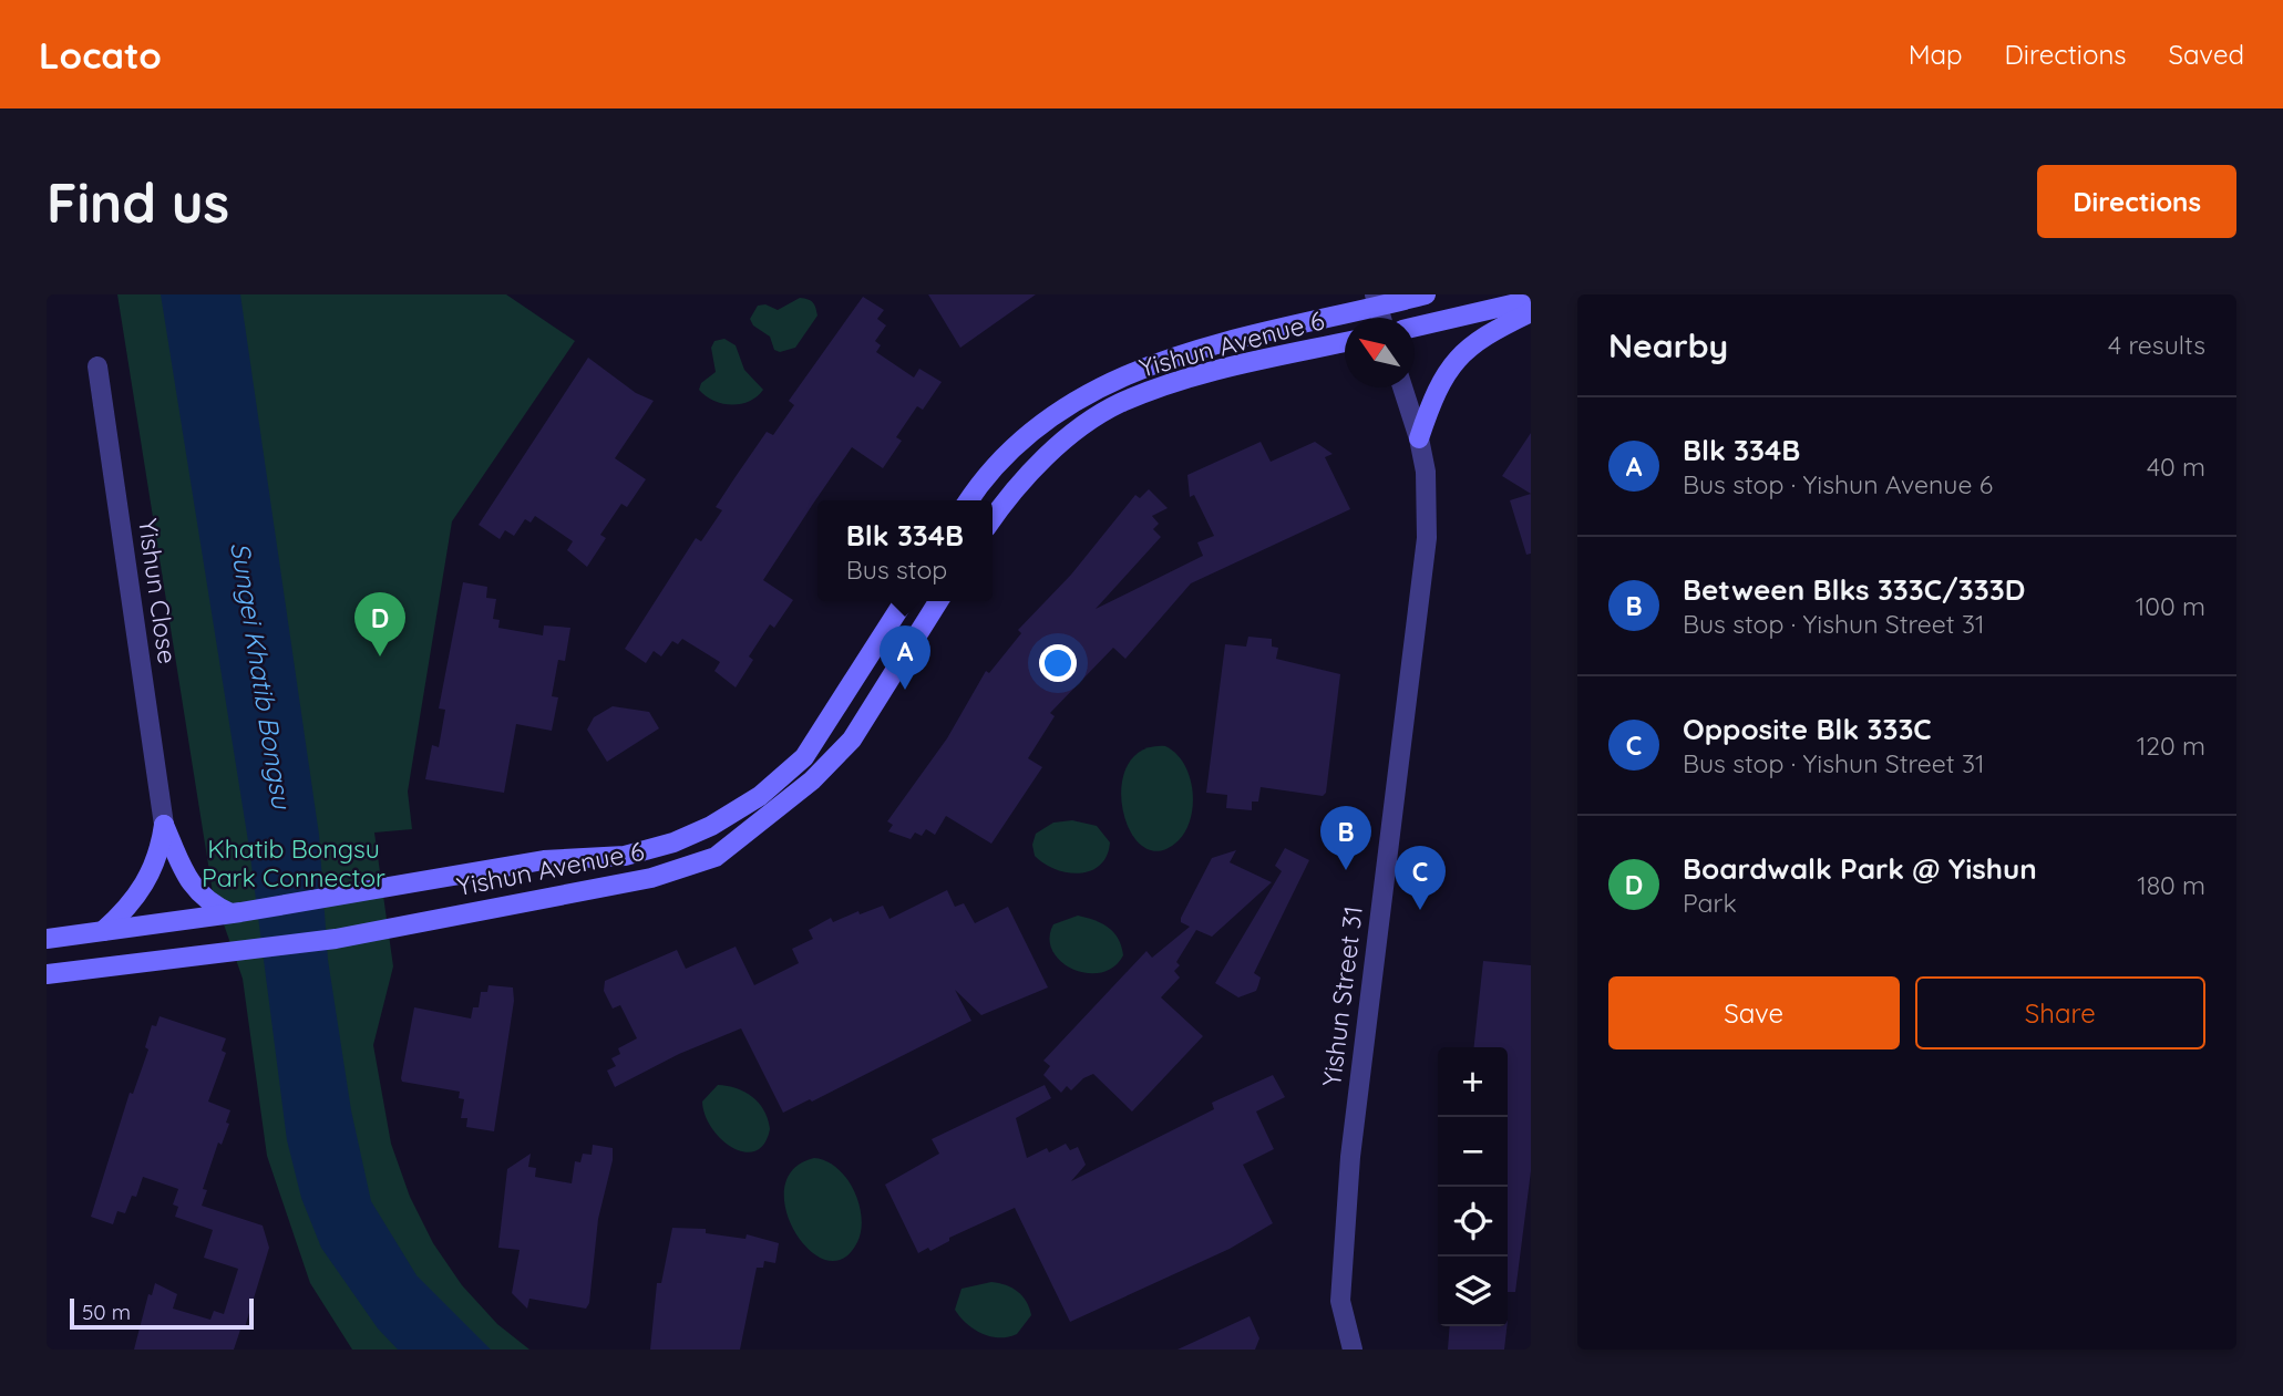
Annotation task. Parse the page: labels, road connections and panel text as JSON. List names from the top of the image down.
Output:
{
  "streets": {
    "main road": ["Yishun Avenue 6"],
    "street": ["Yishun Close", "Yishun Street 31"]
  },
  "water": ["Sungei Khatib Bongsu"],
  "parks": ["Khatib Bongsu Park Connector"],
  "scale_bar": "50 m",
  "north": "top left",
  "page": {
    "header": "Locato",
    "nav": ["Map", "Directions", "Saved"],
    "buttons": [
      "Directions",
      ["Save", "Share"]
    ],
    "title": "Find us",
    "heading": ["Nearby", "4 results"],
    "list": [
      {
        "mark": "A",
        "name": "Blk 334B",
        "note": "Bus stop · Yishun Avenue 6",
        "value": "40 m"
      },
      {
        "mark": "B",
        "name": "Between Blks 333C/333D",
        "note": "Bus stop · Yishun Street 31",
        "value": "100 m"
      },
      {
        "mark": "C",
        "name": "Opposite Blk 333C",
        "note": "Bus stop · Yishun Street 31",
        "value": "120 m"
      },
      {
        "mark": "D",
        "name": "Boardwalk Park @ Yishun",
        "note": "Park",
        "value": "180 m"
      }
    ],
    "popup": ["Blk 334B", "Bus stop"],
    "pins": [
      "D",
      "A",
      "B",
      "C"
    ],
    "map_buttons": ["+", "−"],
    "scale": "50 m"
  }
}
